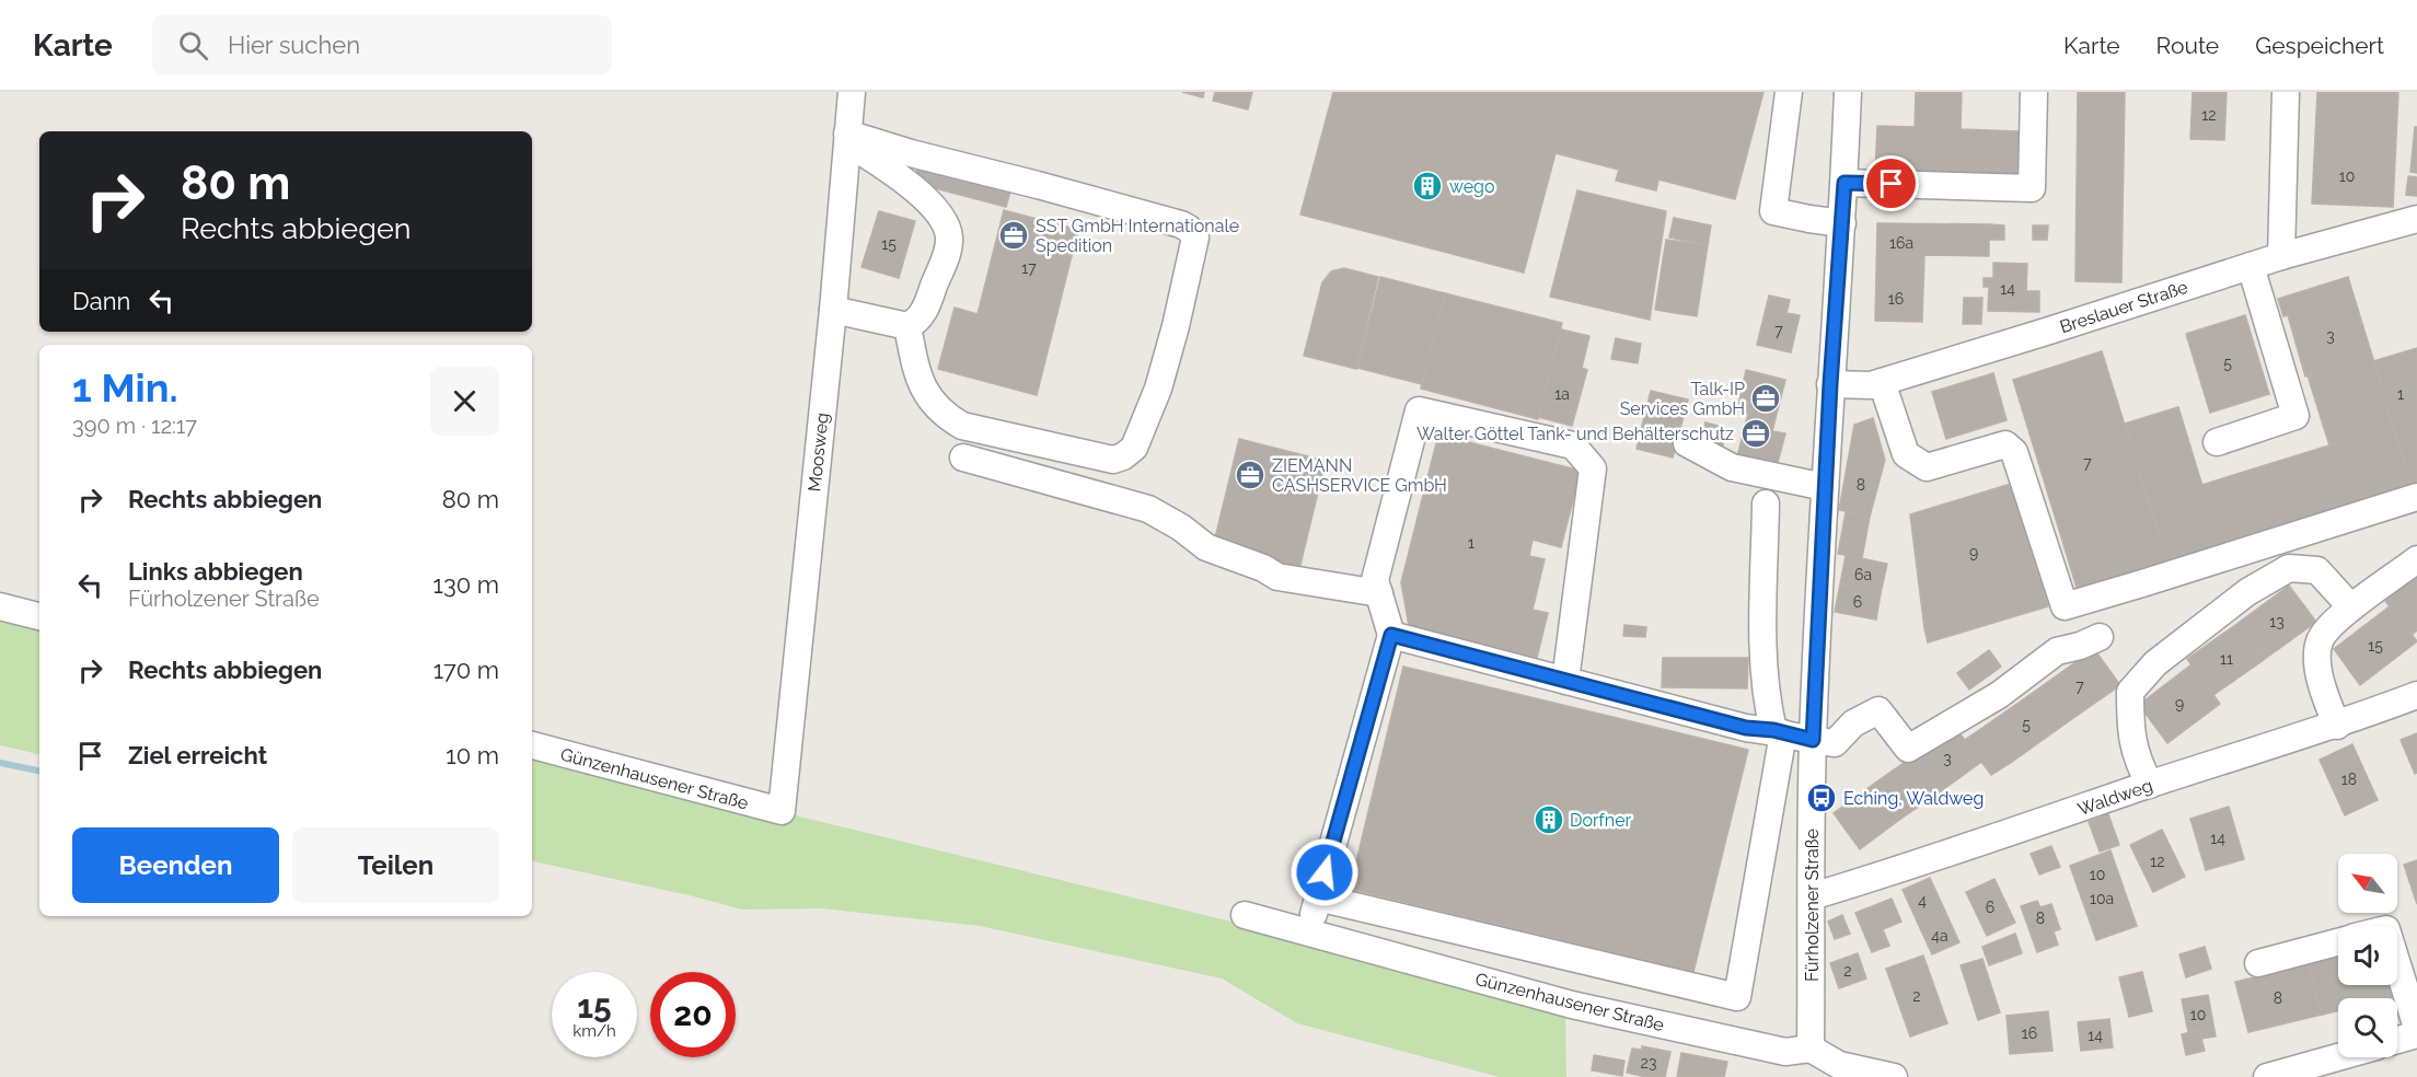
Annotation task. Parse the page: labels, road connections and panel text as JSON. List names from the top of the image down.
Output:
{
  "streets": {
    "street": [
      "Breslauer Straße",
      "Moosweg",
      "Günzenhausener Straße",
      "Waldweg",
      "Fürholzener Straße"
    ]
  },
  "crossings": [
    ["Breslauer Straße", "Fürholzener Straße"],
    ["Moosweg", "Günzenhausener Straße"],
    ["Günzenhausener Straße", "Fürholzener Straße"],
    ["Waldweg", "Fürholzener Straße"]
  ],
  "places": {
    "building": ["wego", "Dorfner"],
    "office": [
      "SST GmbH Internationale Spedition",
      "Talk-IP Services GmbH",
      "Walter Göttel Tank- und Behälterschutz",
      "ZIEMANN CASHSERVICE GmbH"
    ],
    "bus stop": ["Eching, Waldweg"]
  },
  "house_numbers": [
    "12",
    "10",
    "16a",
    "15",
    "17",
    "14",
    "16",
    "7",
    "3",
    "5",
    "1a",
    "1",
    "7",
    "8",
    "1",
    "9",
    "6a",
    "6",
    "13",
    "15",
    "11",
    "7",
    "9",
    "5",
    "3",
    "18",
    "14",
    "12",
    "10",
    "10a",
    "4",
    "6",
    "8",
    "4a",
    "2",
    "2",
    "8",
    "10",
    "16",
    "14",
    "23"
  ],
  "north": "top left",
  "page": {
    "header": "Karte",
    "search": "Hier suchen",
    "nav": ["Karte", "Route", "Gespeichert"],
    "turn": ["80 m", "Rechts abbiegen"],
    "then": "Dann",
    "heading": ["1 Min.", "390 m · 12:17"],
    "list": [
      {
        "name": "Rechts abbiegen",
        "value": "80 m"
      },
      {
        "name": "Links abbiegen",
        "note": "Fürholzener Straße",
        "value": "130 m"
      },
      {
        "name": "Rechts abbiegen",
        "value": "170 m"
      },
      {
        "name": "Ziel erreicht",
        "value": "10 m"
      }
    ],
    "buttons": ["Beenden", "Teilen"],
    "speed": "15 km/h",
    "limit": "20"
  }
}
